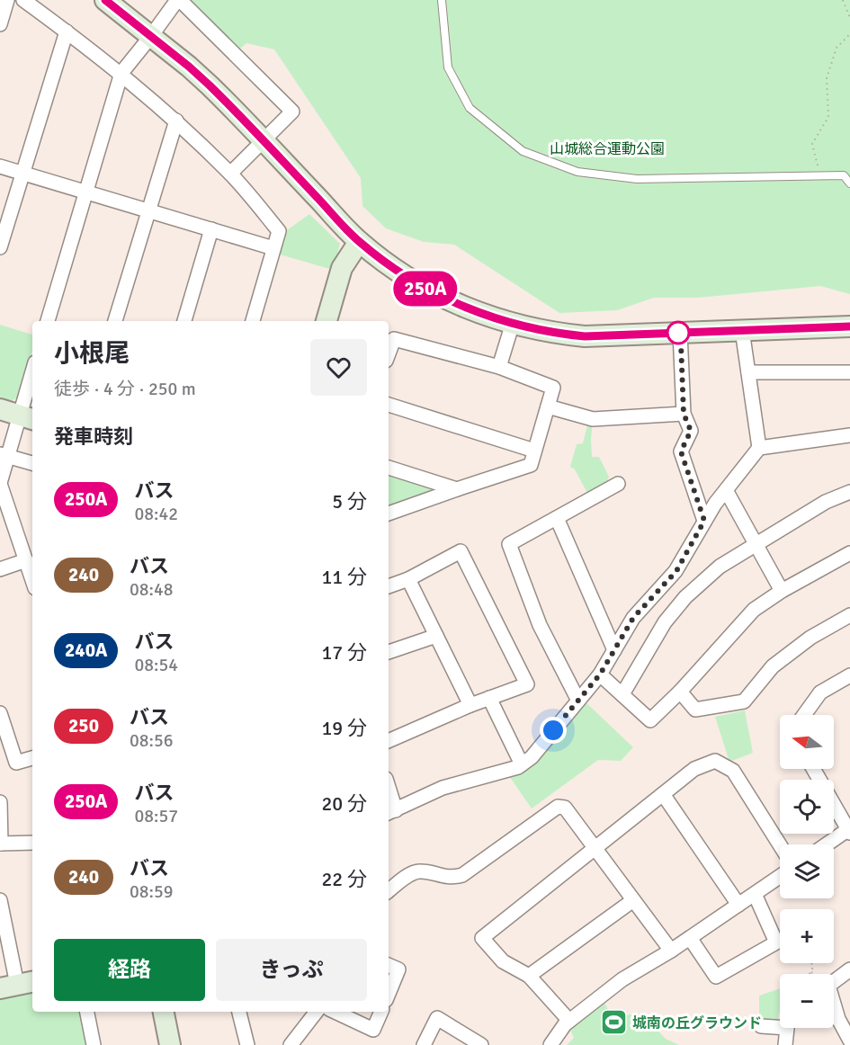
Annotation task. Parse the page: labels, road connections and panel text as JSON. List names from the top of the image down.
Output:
{
  "parks": ["山城総合運動公園"],
  "places": {
    "sports": ["城南の丘グラウンド"]
  },
  "lines": ["bus line 250A"],
  "north": "left",
  "page": {
    "on_map": "250A",
    "heading": [
      ["小根尾", "徒歩 · 4 分 · 250 m"],
      "発車時刻"
    ],
    "list": [
      {
        "mark": "250A",
        "name": "バス",
        "note": "08:42",
        "value": "5 分"
      },
      {
        "mark": "240",
        "name": "バス",
        "note": "08:48",
        "value": "11 分"
      },
      {
        "mark": "240A",
        "name": "バス",
        "note": "08:54",
        "value": "17 分"
      },
      {
        "mark": "250",
        "name": "バス",
        "note": "08:56",
        "value": "19 分"
      },
      {
        "mark": "250A",
        "name": "バス",
        "note": "08:57",
        "value": "20 分"
      },
      {
        "mark": "240",
        "name": "バス",
        "note": "08:59",
        "value": "22 分"
      }
    ],
    "map_buttons": ["+", "−"],
    "buttons": ["経路", "きっぷ"]
  }
}
